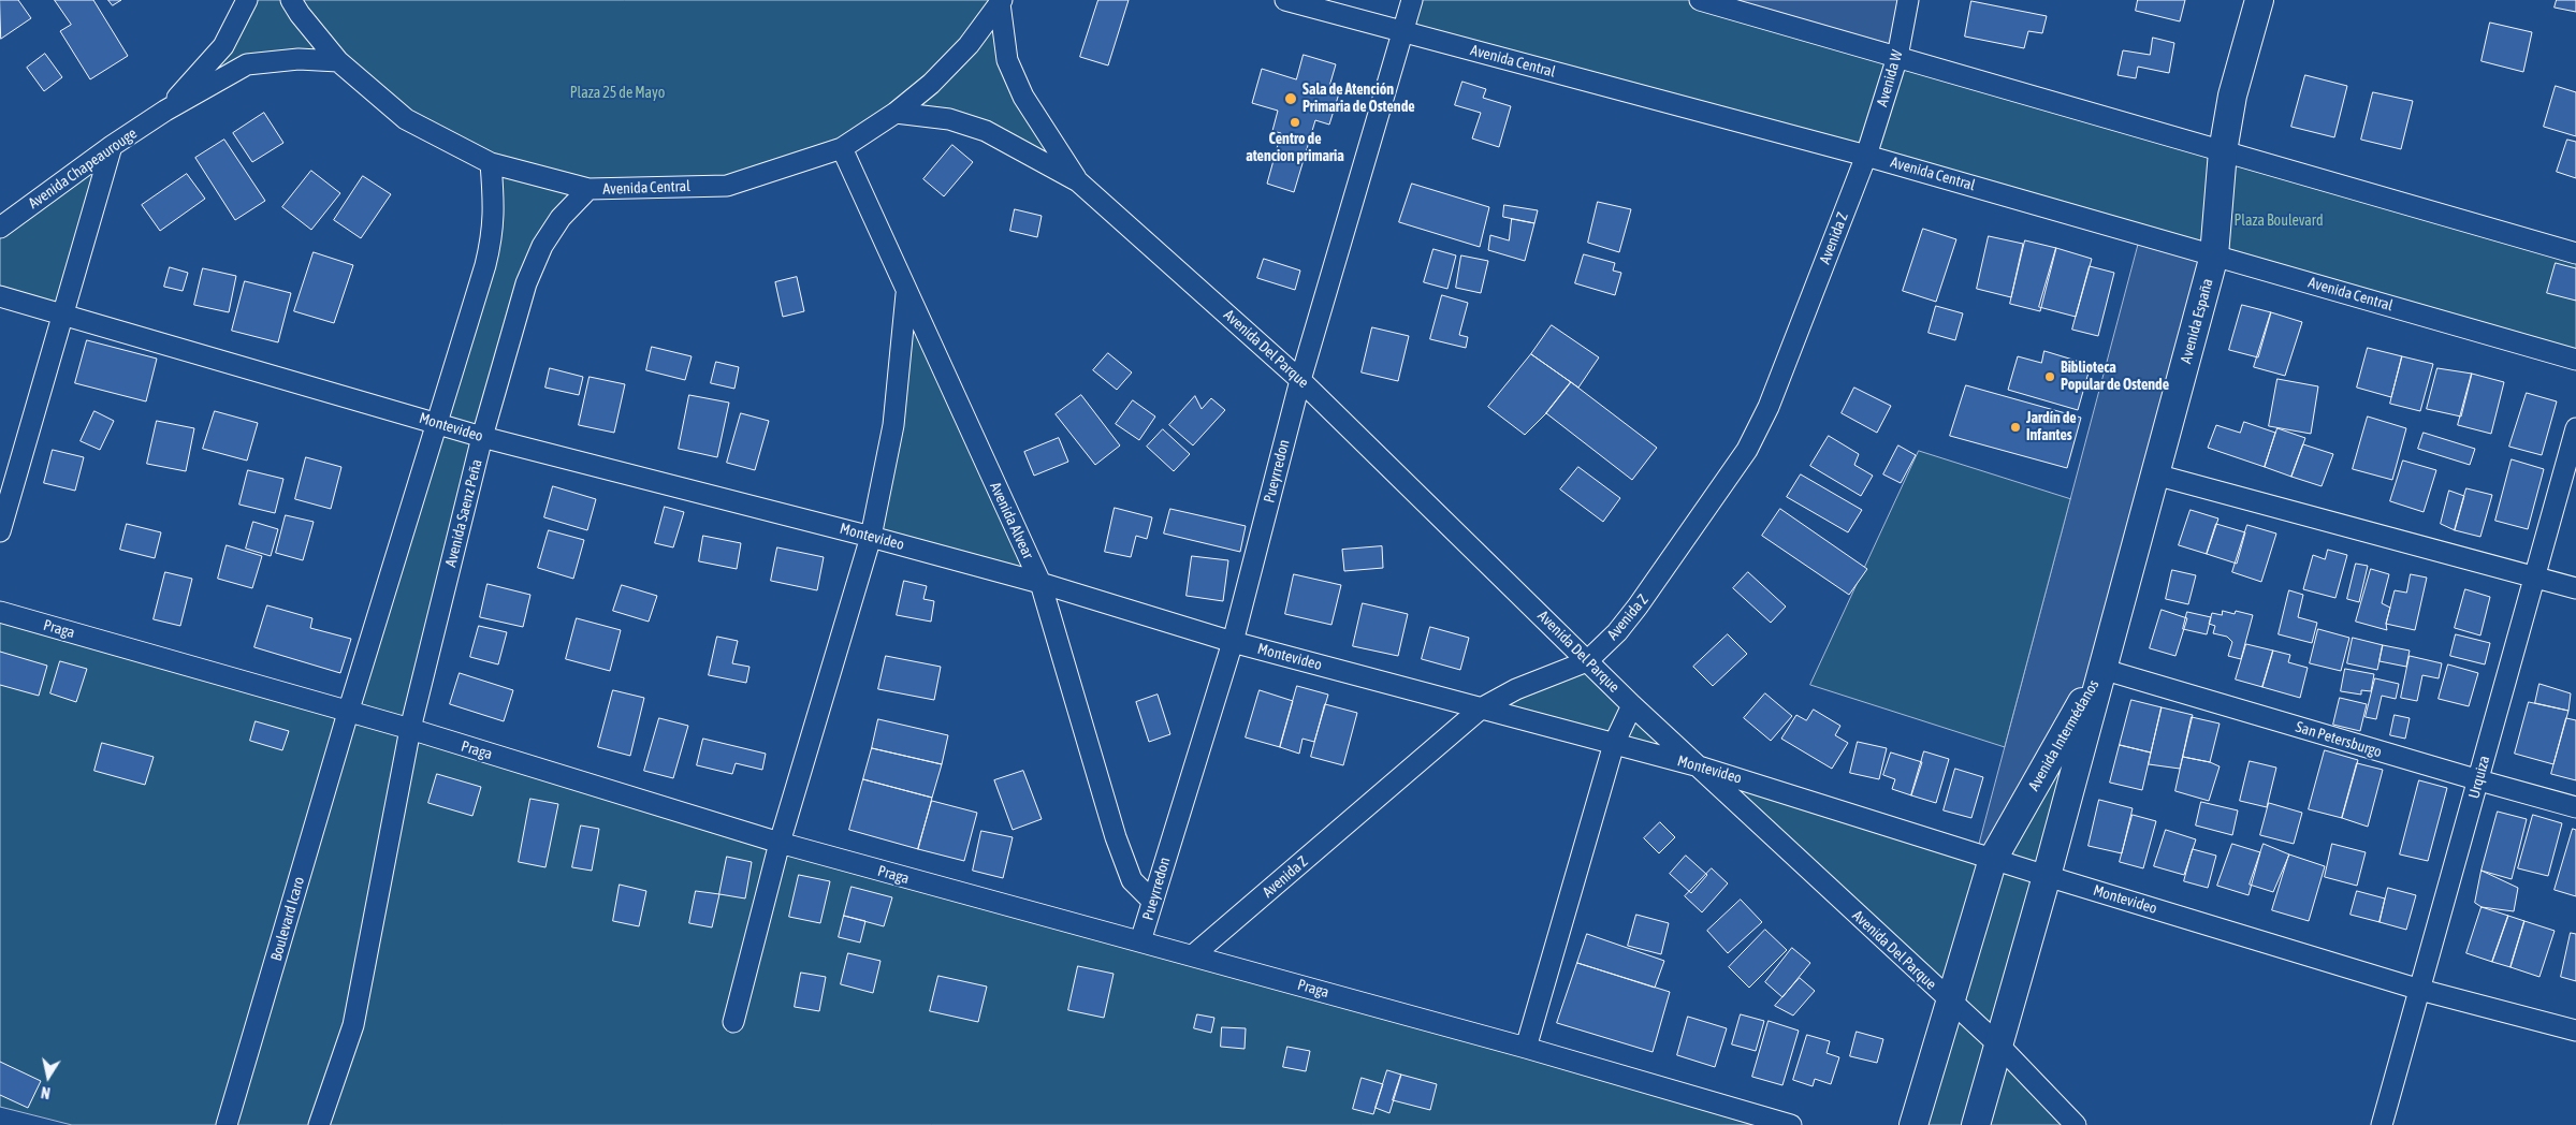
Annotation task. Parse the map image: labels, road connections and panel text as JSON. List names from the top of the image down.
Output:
{
  "streets": {
    "main road": ["Avenida España", "Avenida Intermédanos"],
    "street": [
      "Avenida Central",
      "Avenida W",
      "Avenida Chapeaurouge",
      "Avenida Z",
      "Avenida Del Parque",
      "Montevideo",
      "Pueyrredon",
      "Avenida Saenz Peña",
      "Avenida Alvear",
      "Praga",
      "San Petersburgo",
      "Urquiza",
      "Boulevard Icaro"
    ]
  },
  "crossings": [
    ["Avenida Central", "Avenida W"],
    ["Avenida Central", "Avenida Z"],
    ["Avenida Central", "Avenida España"],
    ["Avenida Central", "Avenida Del Parque"],
    ["Avenida Central", "Pueyrredon"],
    ["Avenida Central", "Avenida Saenz Peña"],
    ["Avenida Central", "Avenida Alvear"],
    ["Avenida W", "Avenida Z"],
    ["Avenida Z", "Avenida Del Parque"],
    ["Avenida Z", "Montevideo"],
    ["Avenida Z", "Praga"],
    ["Avenida España", "Avenida Intermédanos"],
    ["Avenida España", "San Petersburgo"],
    ["Avenida Del Parque", "Montevideo"],
    ["Avenida Del Parque", "Pueyrredon"],
    ["Avenida Del Parque", "Avenida Intermédanos"],
    ["Montevideo", "Pueyrredon"],
    ["Montevideo", "Avenida Saenz Peña"],
    ["Montevideo", "Avenida Alvear"],
    ["Montevideo", "Avenida Intermédanos"],
    ["Montevideo", "Urquiza"],
    ["Pueyrredon", "Avenida Alvear"],
    ["Pueyrredon", "Praga"],
    ["Avenida Saenz Peña", "Praga"],
    ["Praga", "Boulevard Icaro"],
    ["Avenida Intermédanos", "San Petersburgo"],
    ["San Petersburgo", "Urquiza"]
  ],
  "parks": ["Plaza 25 de Mayo", "Plaza Boulevard"],
  "places": [
    "Sala de Atención Primaria de Ostende",
    "Centro de atencion primaria",
    "Biblioteca Popular de Ostende",
    "Jardín de Infantes"
  ],
  "north": "bottom"
}
